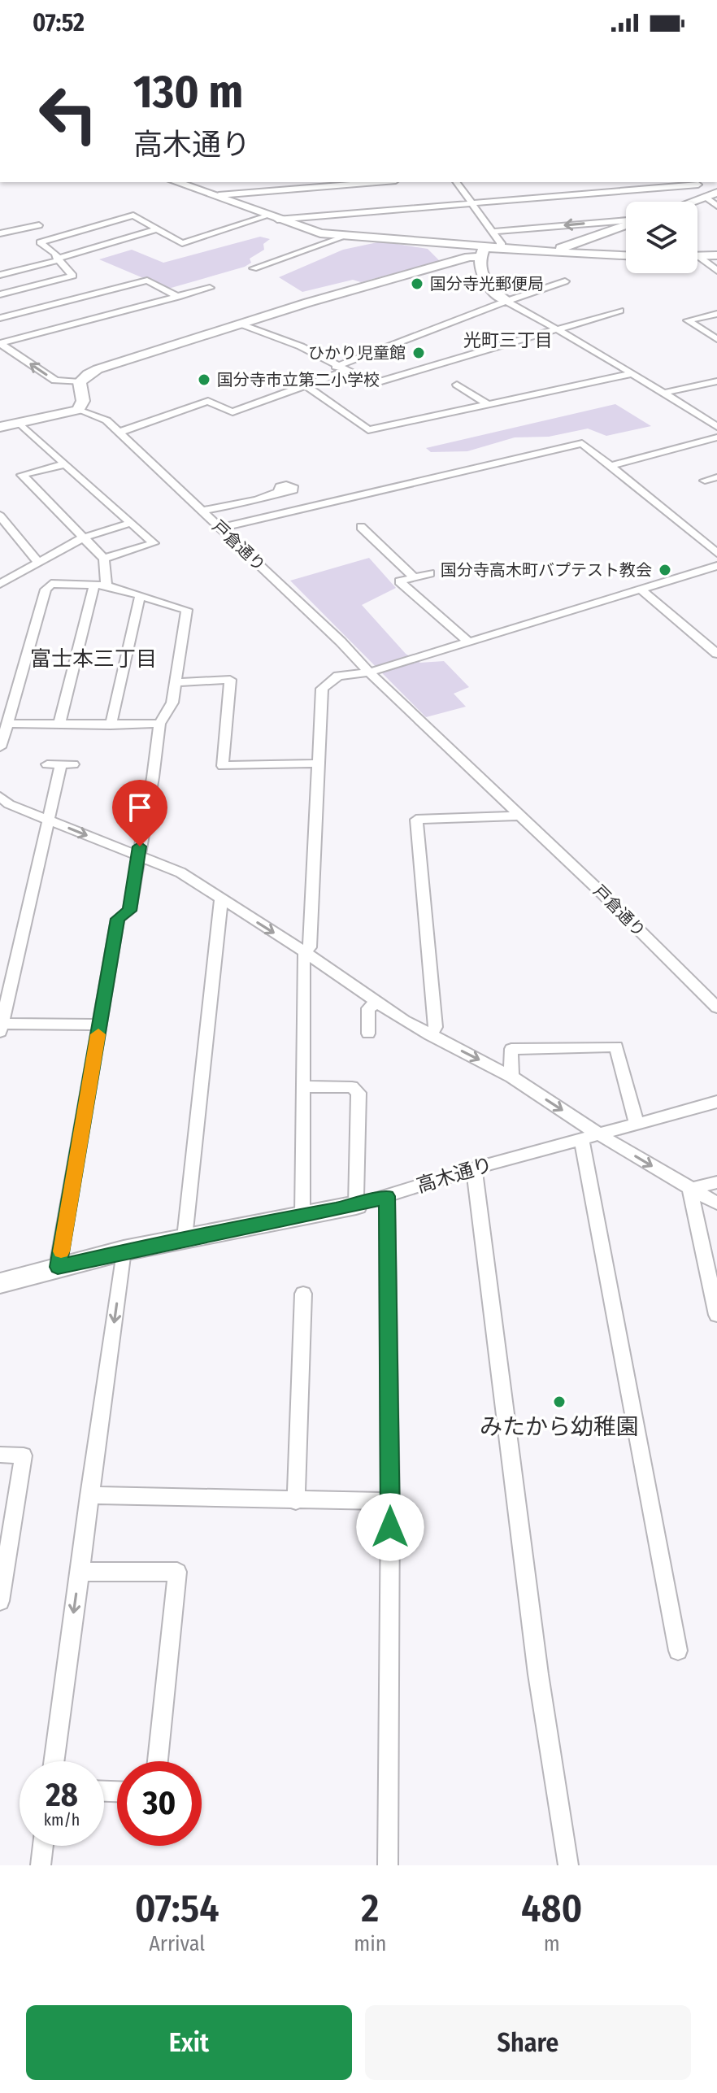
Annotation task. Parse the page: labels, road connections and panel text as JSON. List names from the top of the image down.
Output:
{
  "streets": {
    "street": ["戸倉通り", "高木通り"]
  },
  "districts": ["光町三丁目", "富士本三丁目"],
  "places": [
    "国分寺光郵便局",
    "ひかり児童館",
    "国分寺市立第二小学校",
    "国分寺高木町バプテスト教会",
    "みたから幼稚園"
  ],
  "page": {
    "status": "07:52",
    "turn": ["130 m", "高木通り"],
    "speed": "28 km/h",
    "limit": "30",
    "eta": [
      "07:54",
      "Arrival",
      "2",
      "min",
      "480",
      "m"
    ],
    "buttons": ["Exit", "Share"]
  }
}
